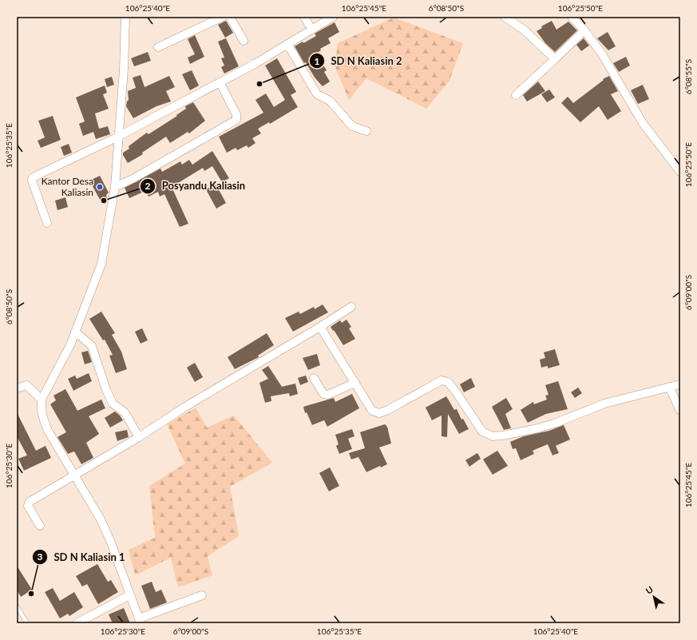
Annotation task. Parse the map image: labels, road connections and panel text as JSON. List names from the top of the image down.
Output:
{
  "places": [
    "SD N Kaliasin 2",
    "Kantor Desa Kaliasin",
    "Posyandu Kaliasin",
    "SD N Kaliasin 1"
  ],
  "north": "top left",
  "coordinates": [
    "106°25'40\"E",
    "106°25'45\"E",
    "6°08'50\"S",
    "106°25'50\"E",
    "6°08'55\"S",
    "106°25'35\"E",
    "6°09'00\"S",
    "106°25'30\"E"
  ]
}
